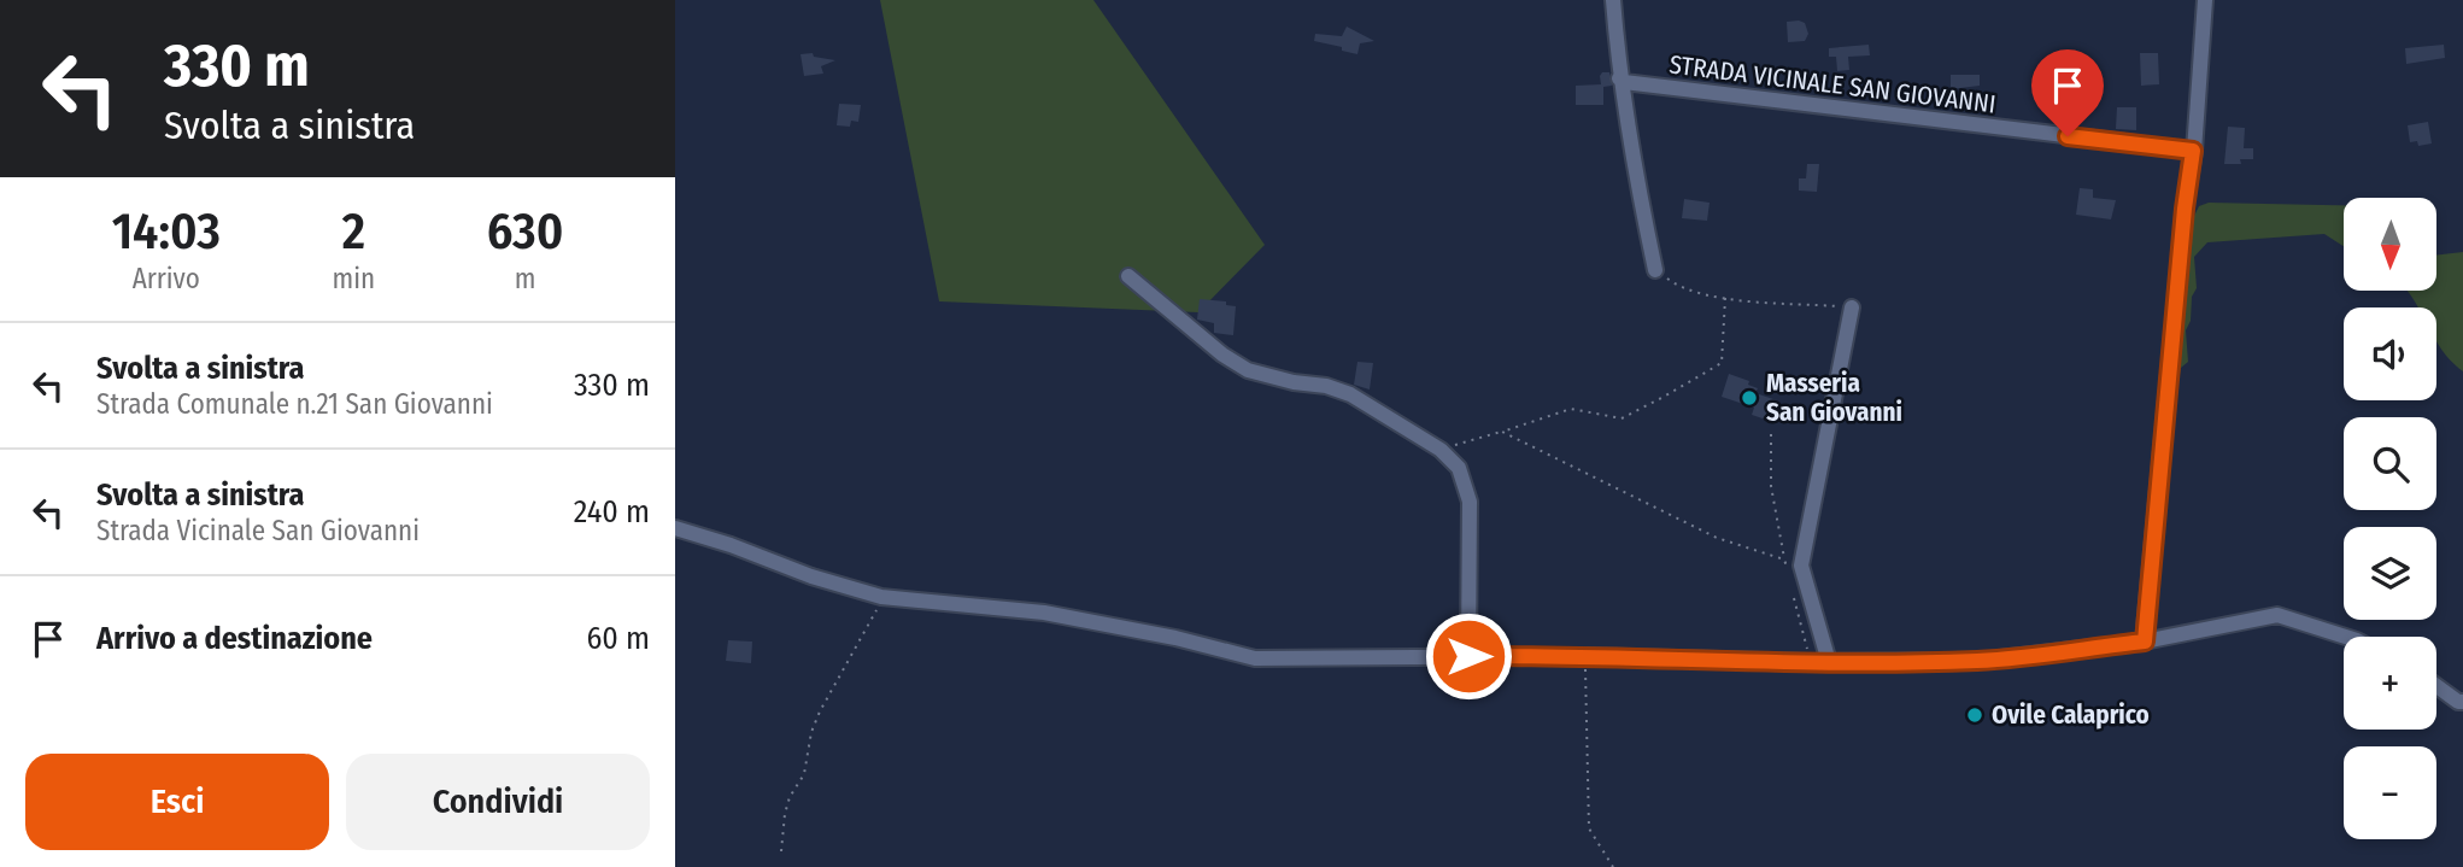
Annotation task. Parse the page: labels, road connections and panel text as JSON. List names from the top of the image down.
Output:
{
  "streets": {
    "street": ["STRADA VICINALE SAN GIOVANNI"]
  },
  "places": ["Masseria San Giovanni", "Ovile Calaprico"],
  "north": "bottom",
  "page": {
    "turn": ["330 m", "Svolta a sinistra"],
    "eta": [
      "14:03",
      "Arrivo",
      "2",
      "min",
      "630",
      "m"
    ],
    "map_buttons": ["+", "−"],
    "list": [
      {
        "name": "Svolta a sinistra",
        "note": "Strada Comunale n.21 San Giovanni",
        "value": "330 m"
      },
      {
        "name": "Svolta a sinistra",
        "note": "Strada Vicinale San Giovanni",
        "value": "240 m"
      },
      {
        "name": "Arrivo a destinazione",
        "value": "60 m"
      }
    ],
    "buttons": ["Esci", "Condividi"]
  }
}
